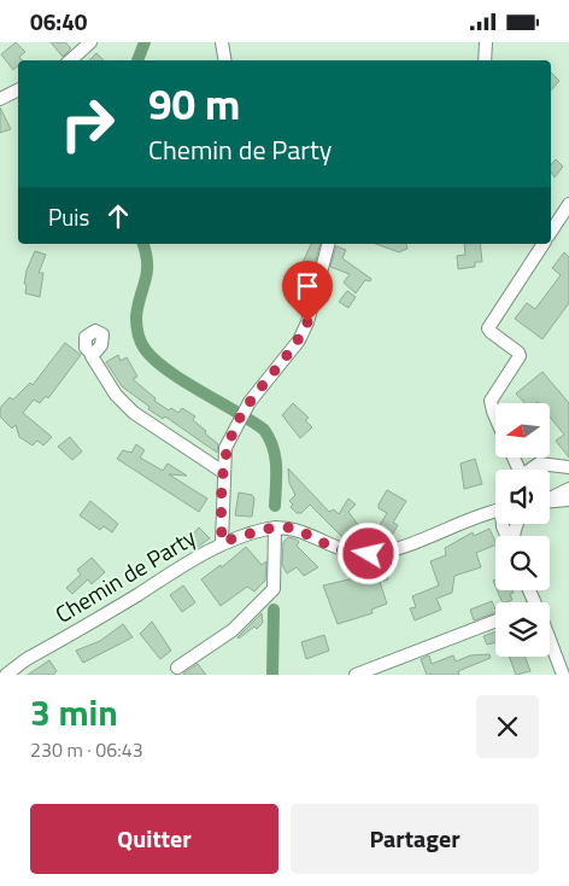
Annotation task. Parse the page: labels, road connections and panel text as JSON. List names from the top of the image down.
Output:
{
  "streets": {
    "street": ["Chemin de Party"]
  },
  "north": "left",
  "page": {
    "status": "06:40",
    "turn": ["90 m", "Chemin de Party"],
    "then": "Puis",
    "heading": ["3 min", "230 m · 06:43"],
    "buttons": ["Quitter", "Partager"]
  }
}
